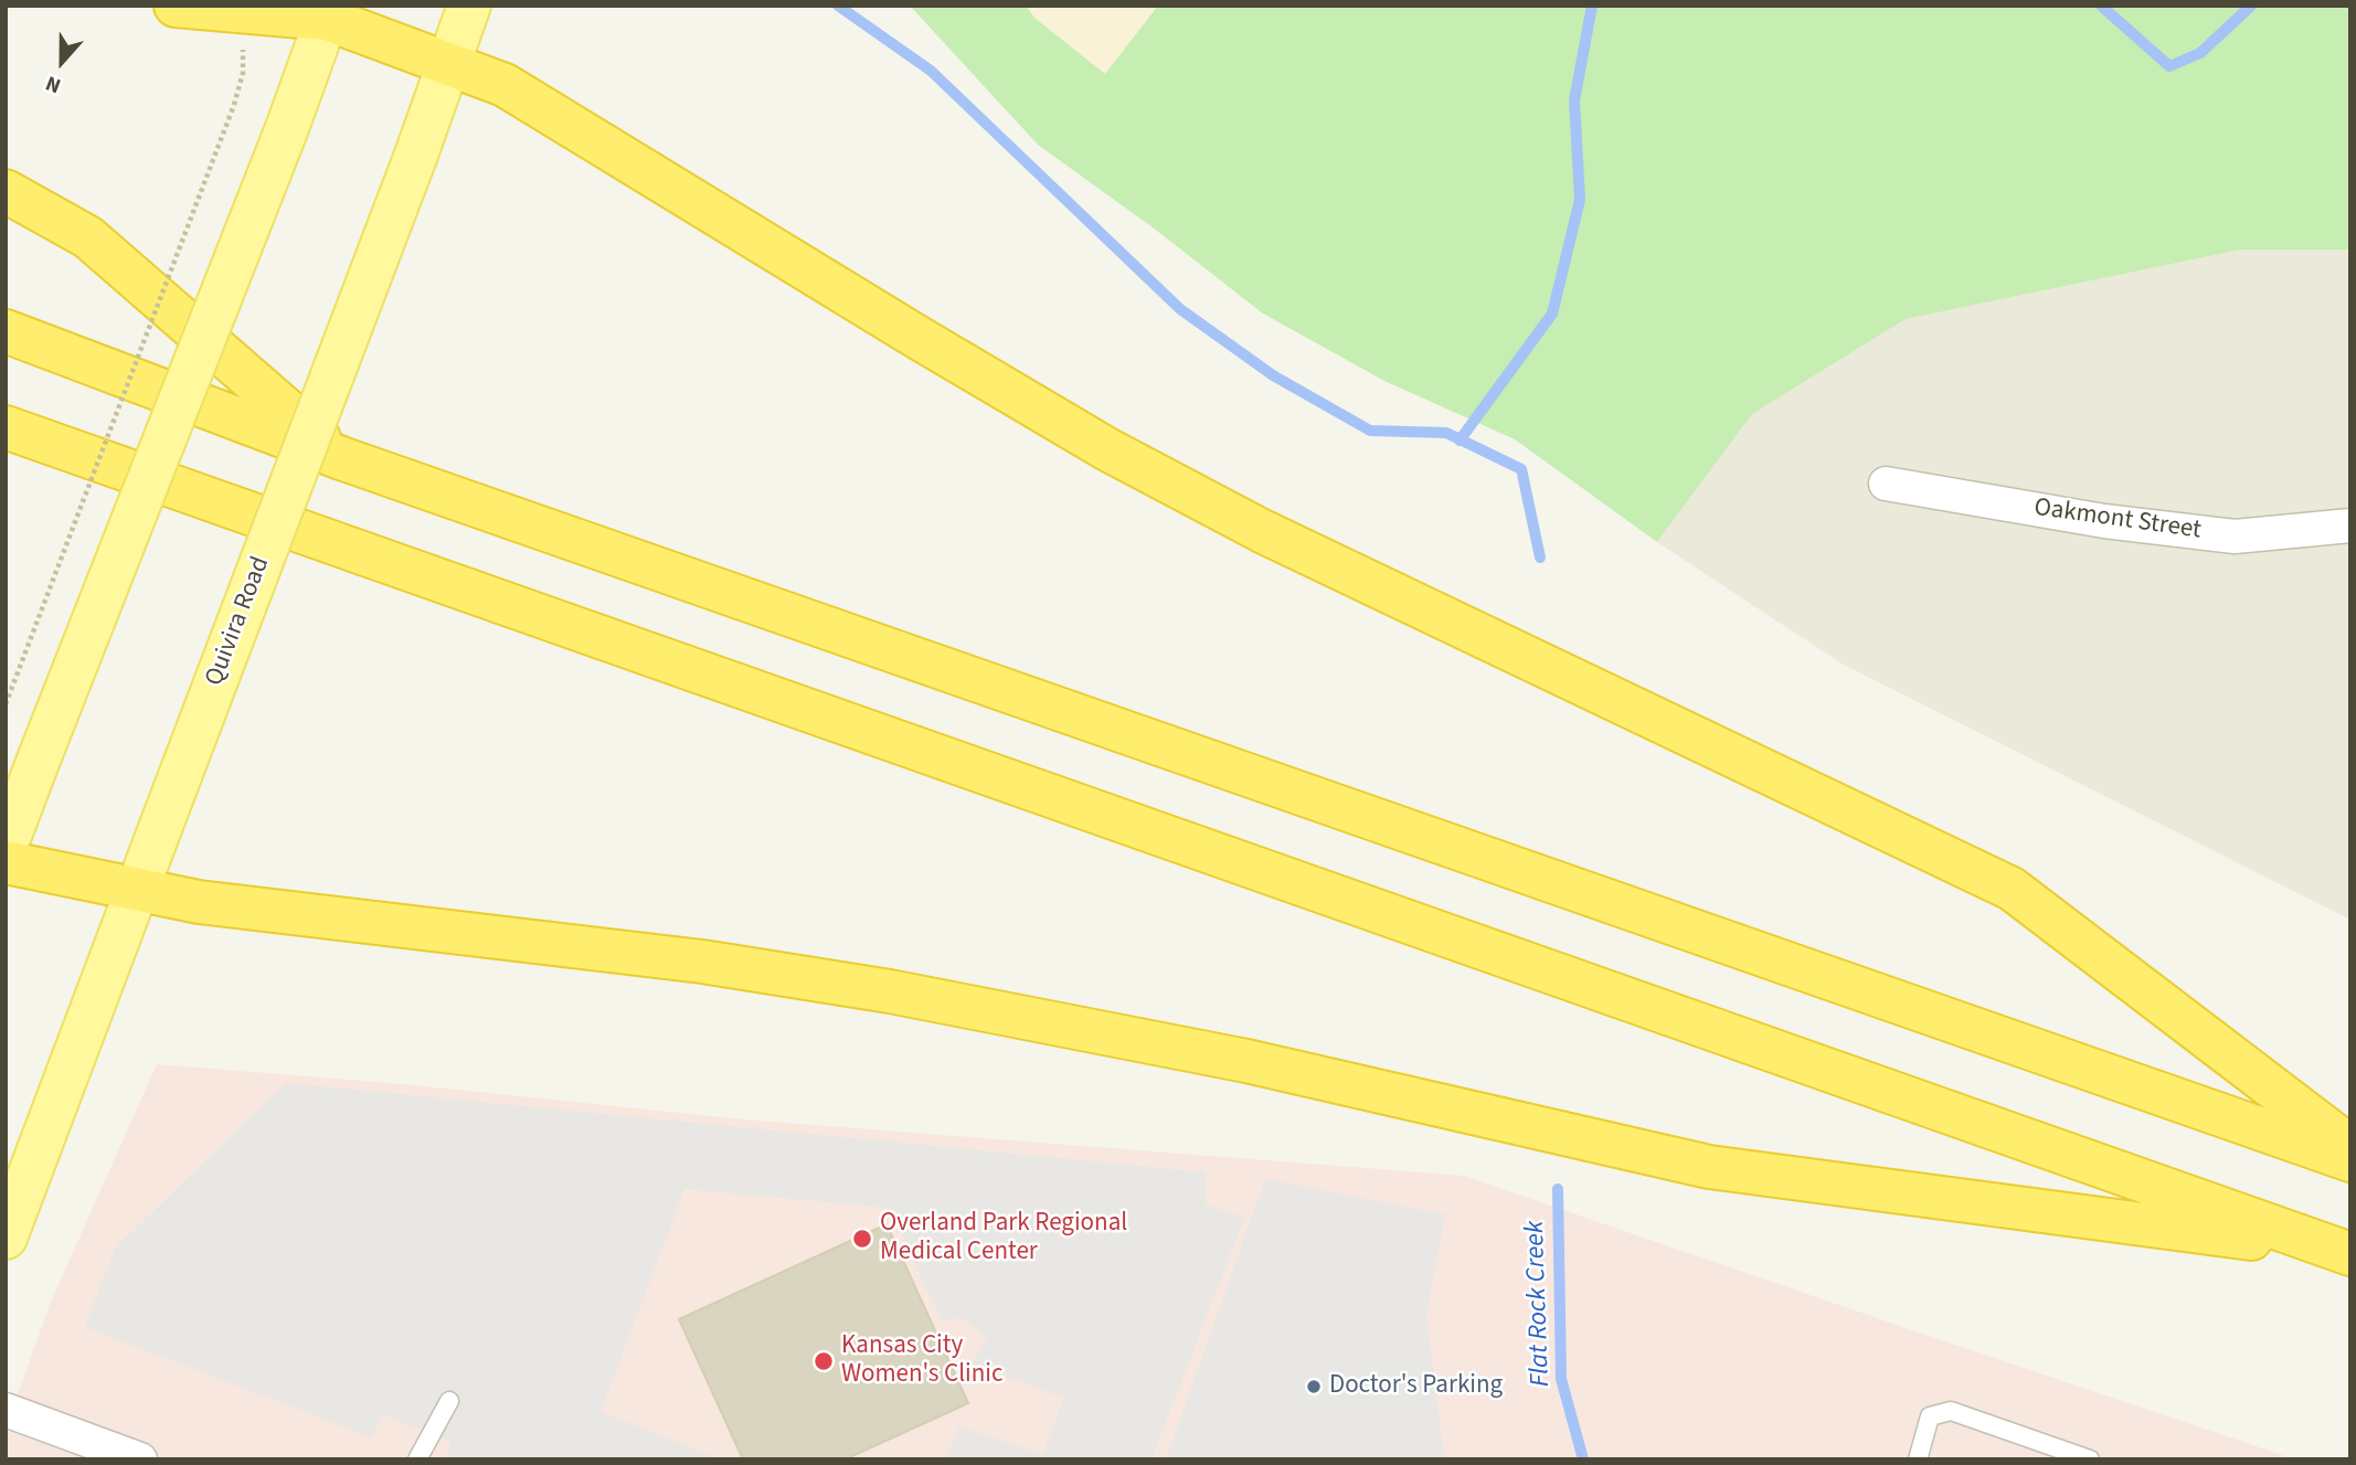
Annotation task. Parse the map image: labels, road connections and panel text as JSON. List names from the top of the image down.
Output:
{
  "streets": {
    "main road": ["Quivira Road"],
    "street": ["Oakmont Street"]
  },
  "water": ["Flat Rock Creek"],
  "places": ["Overland Park Regional Medical Center", "Kansas City Women's Clinic", "Doctor's Parking"],
  "north": "bottom"
}
